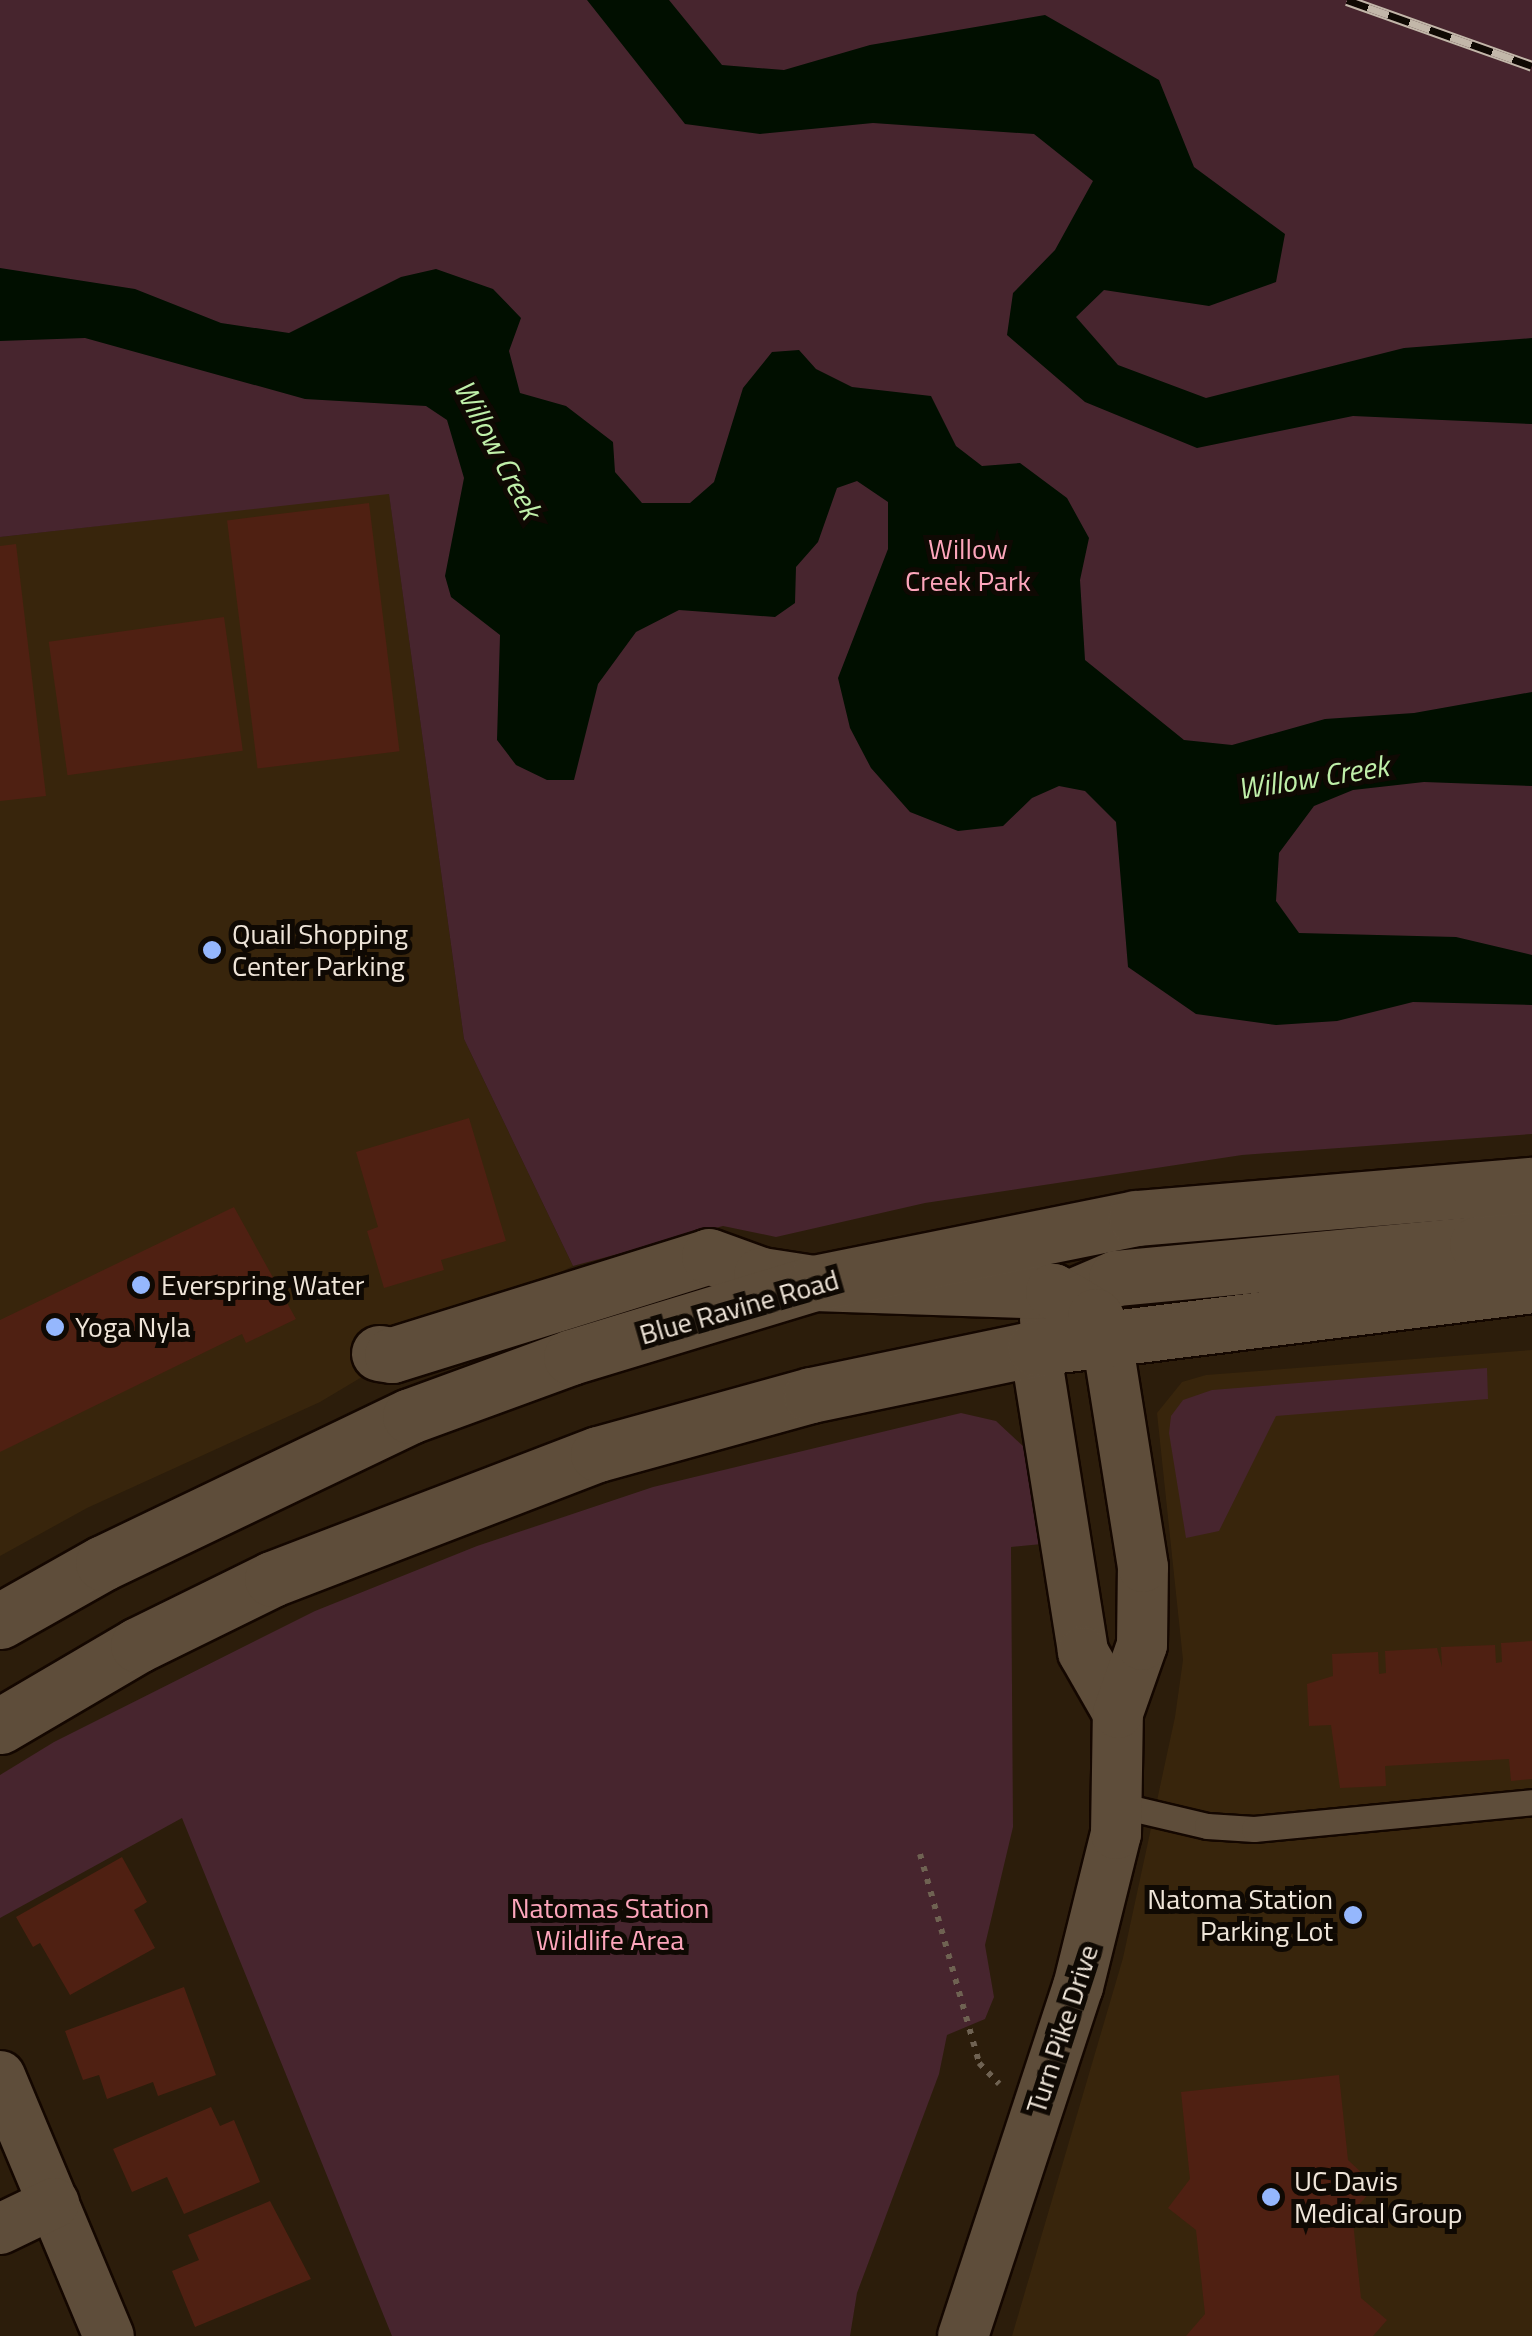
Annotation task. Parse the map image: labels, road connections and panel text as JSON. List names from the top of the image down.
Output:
{
  "streets": {
    "main road": ["Blue Ravine Road"],
    "street": ["Turn Pike Drive"]
  },
  "water": ["Willow Creek"],
  "parks": ["Willow Creek Park", "Natomas Station Wildlife Area"],
  "places": [
    "Quail Shopping Center Parking",
    "Everspring Water",
    "Yoga Nyla",
    "Natoma Station Parking Lot",
    "UC Davis Medical Group"
  ]
}
